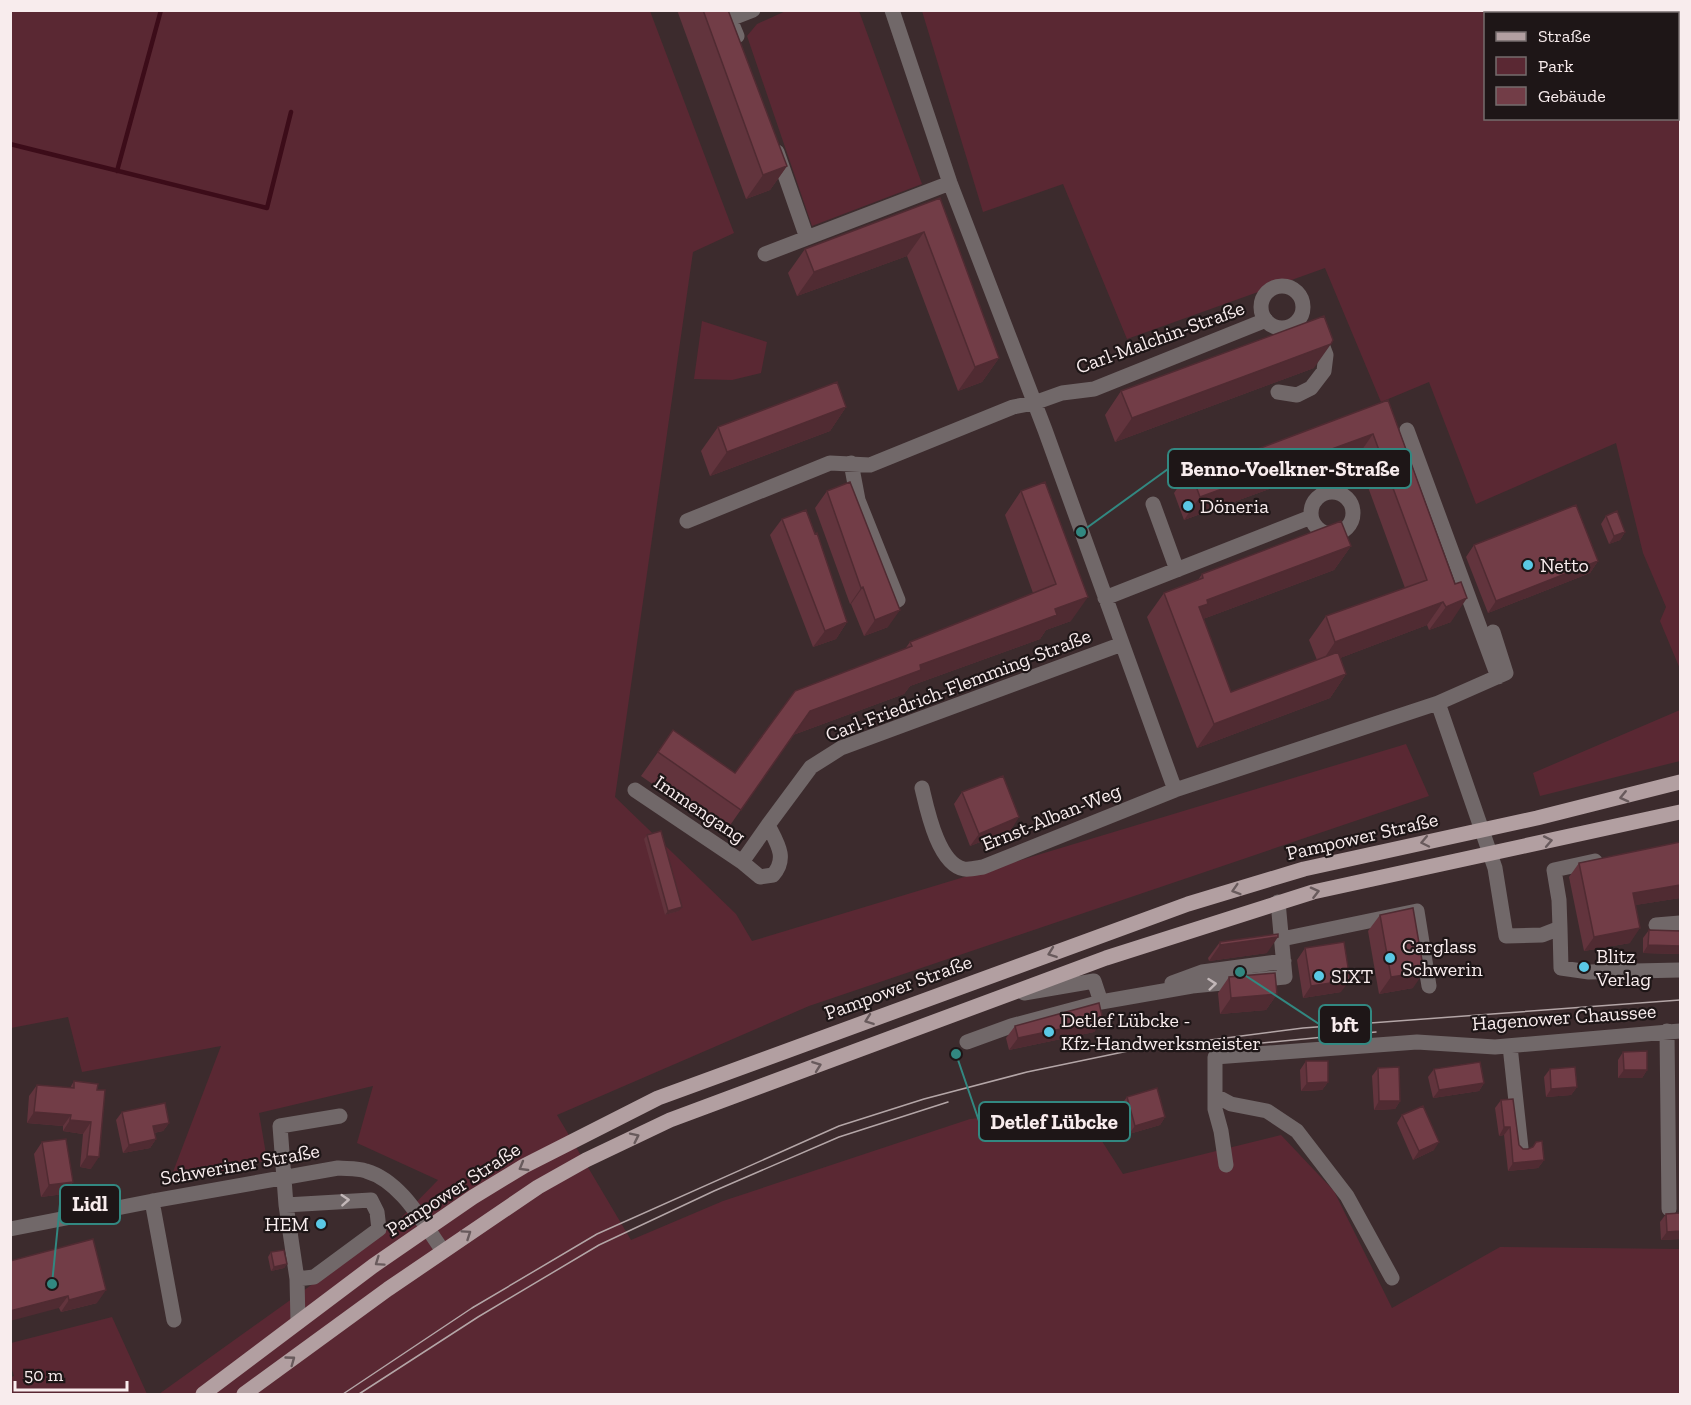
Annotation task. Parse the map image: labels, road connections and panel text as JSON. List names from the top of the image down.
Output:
{
  "streets": {
    "main road": ["Pampower Straße"],
    "street": [
      "Carl-Malchin-Straße",
      "Carl-Friedrich-Flemming-Straße",
      "Immengang",
      "Ernst-Alban-Weg",
      "Hagenower Chaussee",
      "Schweriner Straße"
    ]
  },
  "crossings": [
    ["Carl-Friedrich-Flemming-Straße", "Immengang"],
    ["Pampower Straße", "Schweriner Straße"]
  ],
  "places": [
    "Döneria",
    "Benno-Voelkner-Straße",
    "Netto",
    "Carglass Schwerin",
    "Blitz Verlag",
    "bft",
    "SIXT",
    "Detlef Lübcke - Kfz-Handwerksmeister",
    "Detlef Lübcke",
    "HEM",
    "Lidl"
  ],
  "legend": ["Straße", "Park", "Gebäude"],
  "scale_bar": "50 m"
}
